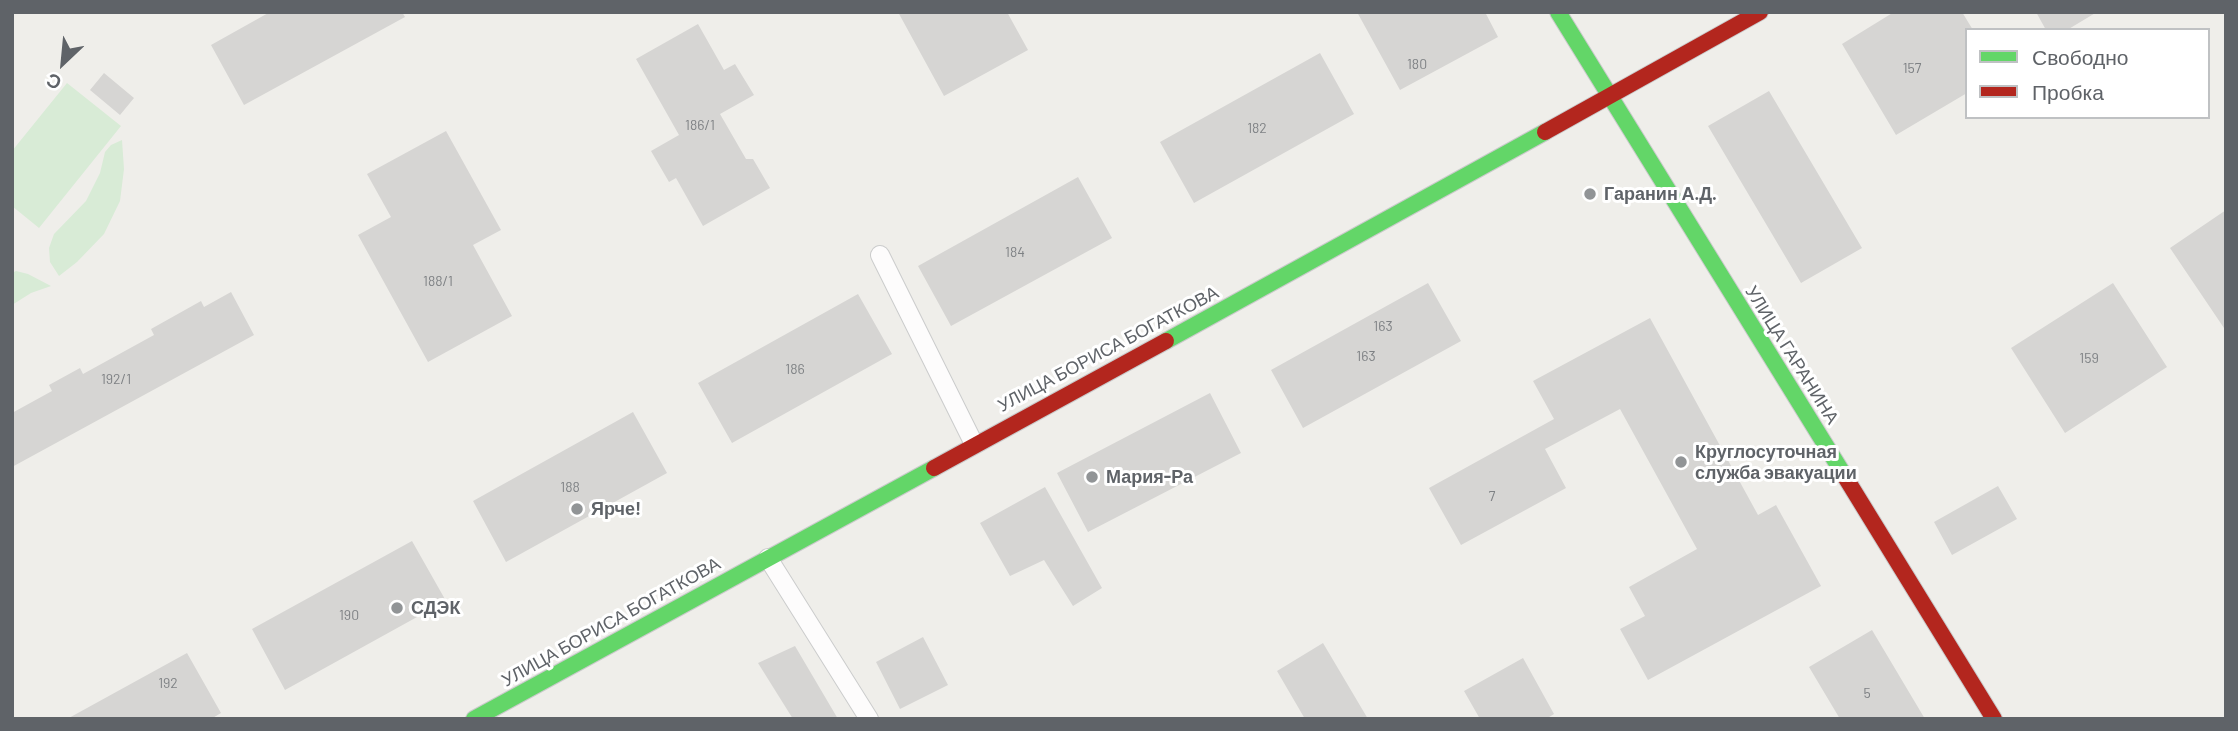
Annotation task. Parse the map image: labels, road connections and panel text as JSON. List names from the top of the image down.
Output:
{
  "streets": {
    "main road": ["УЛИЦА БОРИСА БОГАТКОВА", "УЛИЦА ГАРАНИНА"]
  },
  "crossings": [
    ["УЛИЦА БОРИСА БОГАТКОВА", "УЛИЦА ГАРАНИНА"]
  ],
  "places": [
    "Гаранин А.Д.",
    "Круглосуточная служба эвакуации",
    "Мария-Ра",
    "Ярче!",
    "СДЭК"
  ],
  "house_numbers": [
    "180",
    "157",
    "186/1",
    "182",
    "184",
    "188/1",
    "163",
    "163",
    "159",
    "186",
    "192/1",
    "188",
    "7",
    "190",
    "192",
    "5"
  ],
  "legend": ["Свободно", "Пробка"],
  "north": "bottom left"
}
